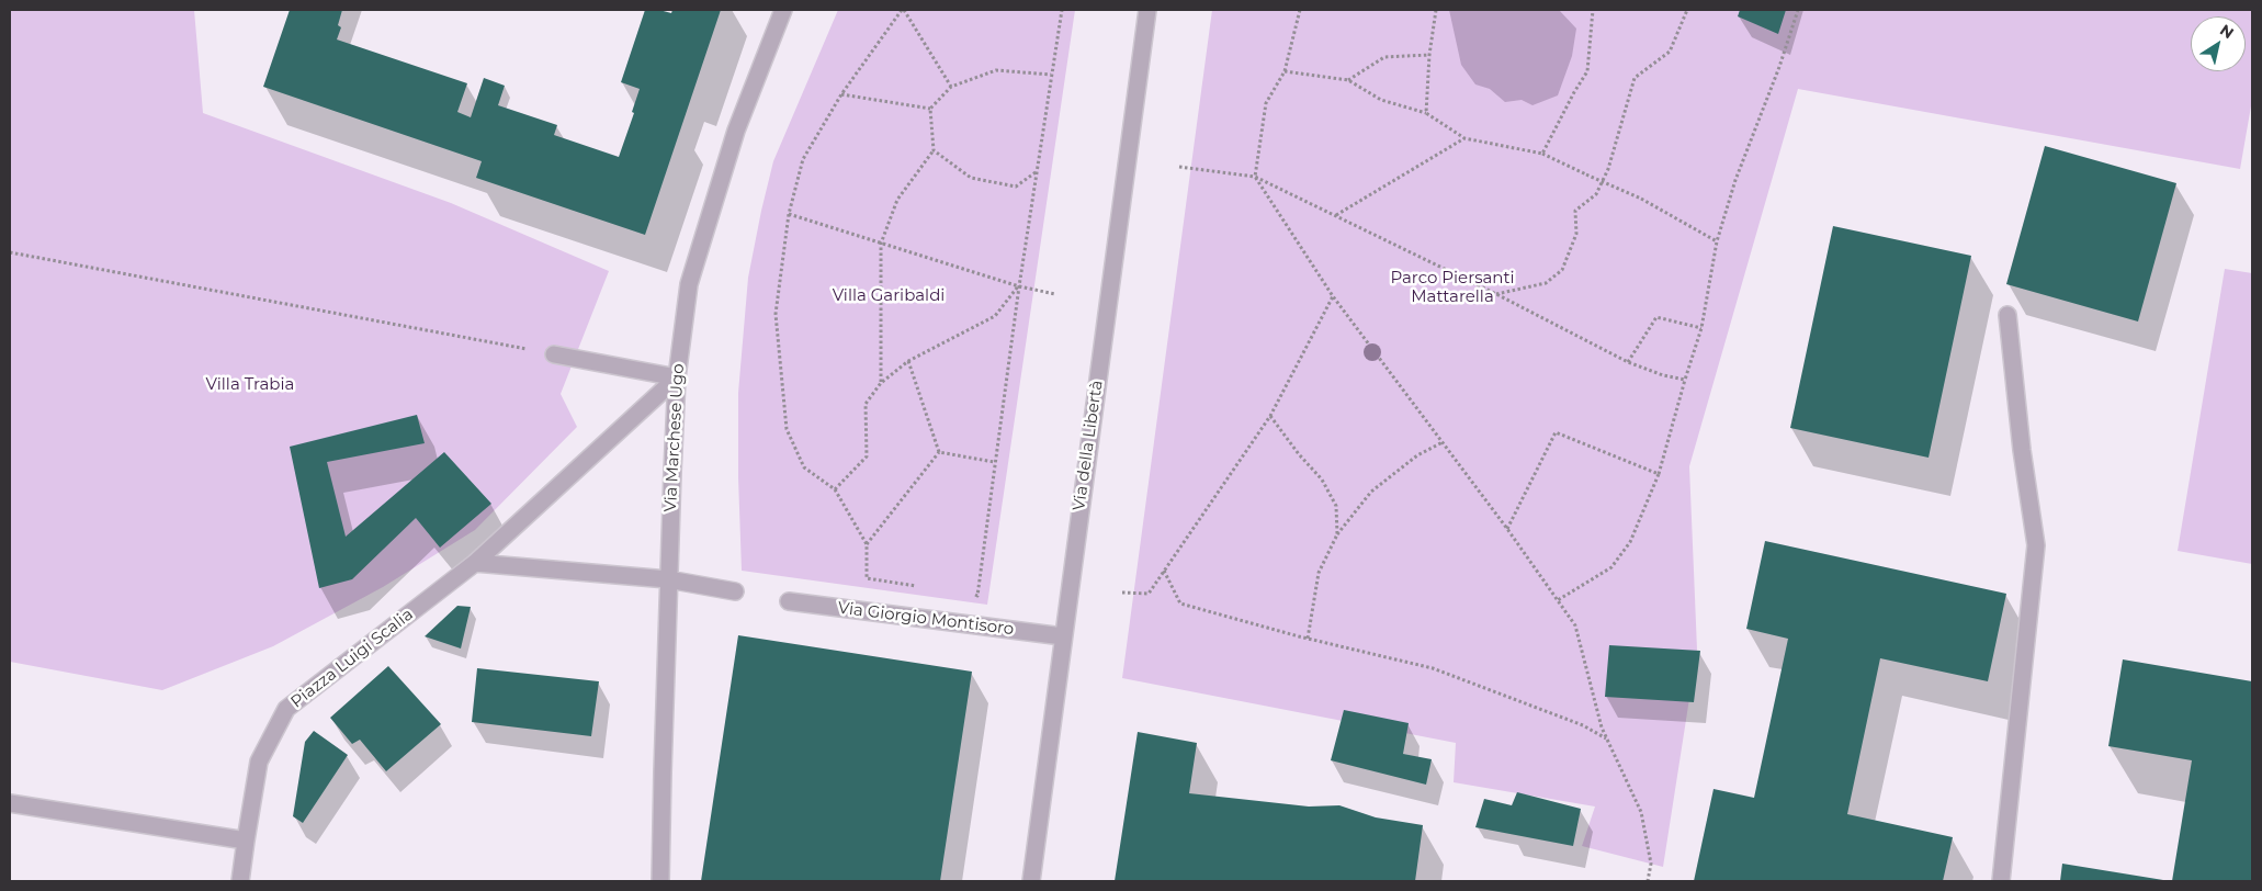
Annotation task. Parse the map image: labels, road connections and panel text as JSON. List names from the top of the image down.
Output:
{
  "streets": {
    "street": [
      "Via Marchese Ugo",
      "Via della Libertà",
      "Via Giorgio Montisoro",
      "Piazza Luigi Scalia"
    ]
  },
  "crossings": [
    ["Via Marchese Ugo", "Piazza Luigi Scalia"],
    ["Via della Libertà", "Via Giorgio Montisoro"]
  ],
  "parks": ["Parco Piersanti Mattarella", "Villa Garibaldi", "Villa Trabia"],
  "north": "top right"
}
